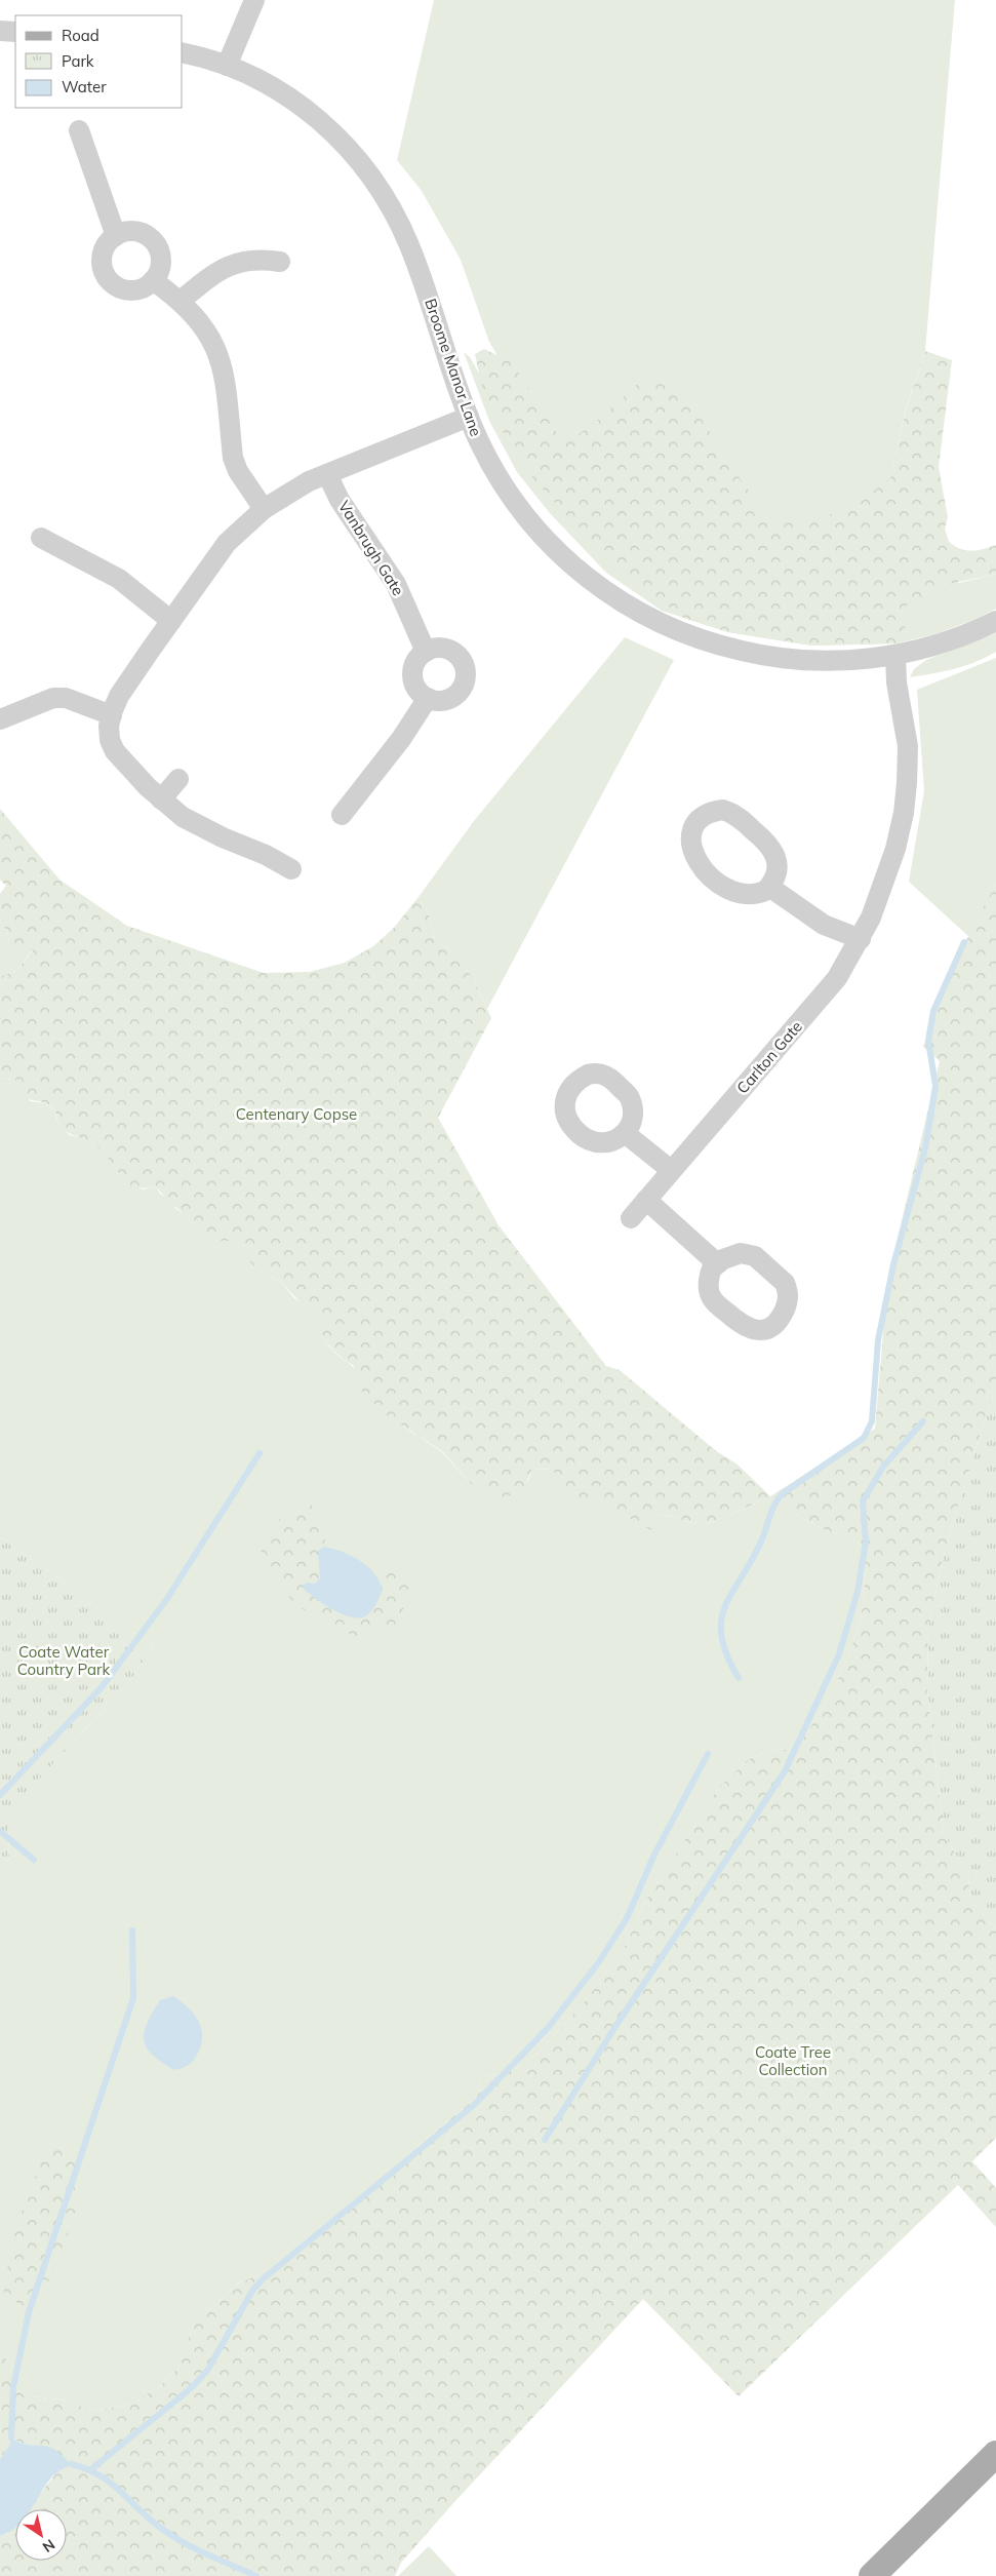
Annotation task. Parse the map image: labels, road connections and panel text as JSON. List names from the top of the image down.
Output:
{
  "streets": {
    "street": ["Broome Manor Lane", "Vanbrugh Gate", "Carlton Gate"]
  },
  "crossings": [
    ["Broome Manor Lane", "Carlton Gate"]
  ],
  "parks": ["Centenary Copse", "Coate Water Country Park", "Coate Tree Collection"],
  "legend": ["Road", "Park", "Water"],
  "north": "bottom right"
}
